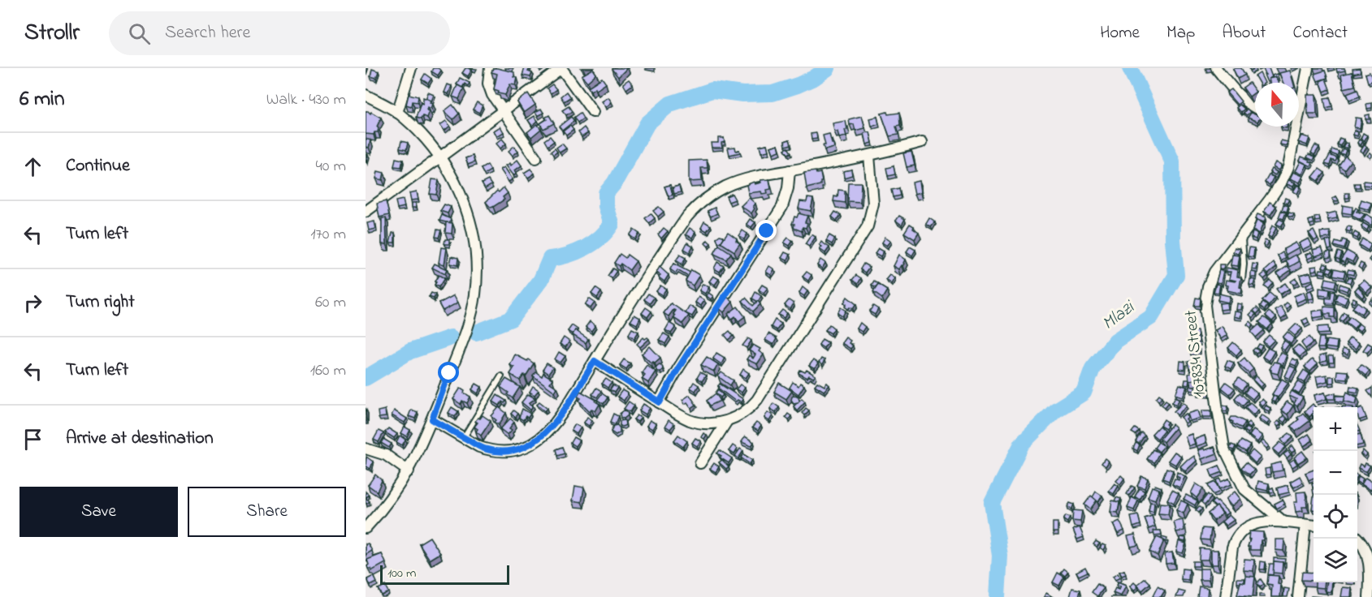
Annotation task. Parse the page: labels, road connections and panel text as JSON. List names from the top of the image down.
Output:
{
  "streets": {
    "street": ["107834 Street"]
  },
  "water": ["Mlazi"],
  "scale_bar": "100 m",
  "north": "top",
  "page": {
    "header": "Strollr",
    "search": "Search here",
    "nav": [
      "Home",
      "Map",
      "About",
      "Contact"
    ],
    "heading": ["6 min", "Walk · 430 m"],
    "list": [
      ["Continue", "40 m"],
      ["Turn left", "170 m"],
      ["Turn right", "60 m"],
      ["Turn left", "160 m"],
      "Arrive at destination"
    ],
    "map_buttons": ["+", "−"],
    "buttons": ["Save", "Share"],
    "scale": "100 m"
  }
}
